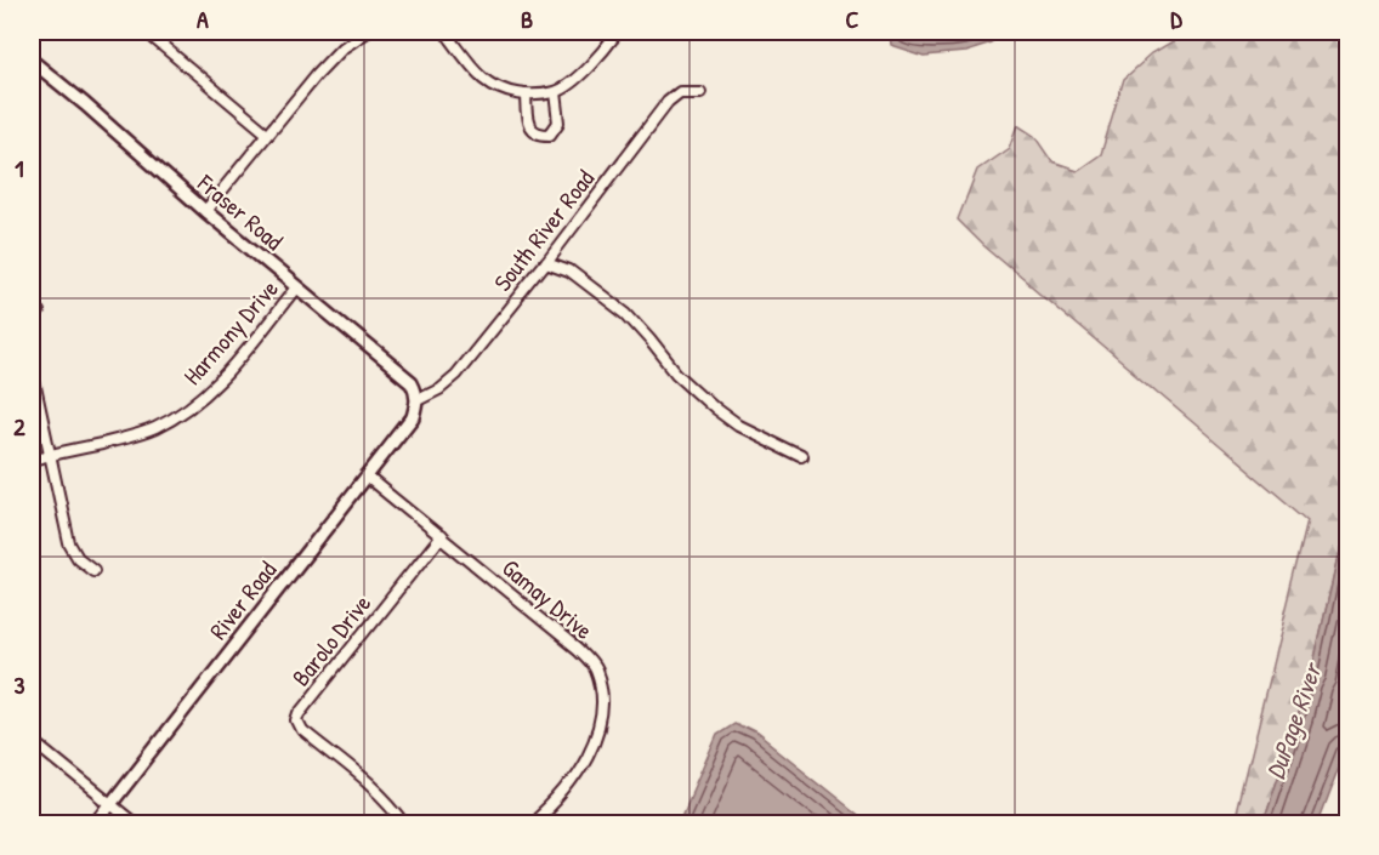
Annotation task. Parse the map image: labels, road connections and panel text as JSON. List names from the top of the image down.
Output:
{
  "streets": {
    "street": [
      "Fraser Road",
      "South River Road",
      "Harmony Drive",
      "Gamay Drive",
      "River Road",
      "Barolo Drive"
    ]
  },
  "crossings": [
    ["Fraser Road", "South River Road"],
    ["Fraser Road", "Harmony Drive"],
    ["Fraser Road", "River Road"],
    ["South River Road", "River Road"],
    ["Gamay Drive", "River Road"],
    ["Gamay Drive", "Barolo Drive"]
  ],
  "water": ["DuPage River"],
  "grid": {
    "columns": [
      "A",
      "B",
      "C",
      "D"
    ],
    "rows": ["1", "2", "3"]
  }
}
